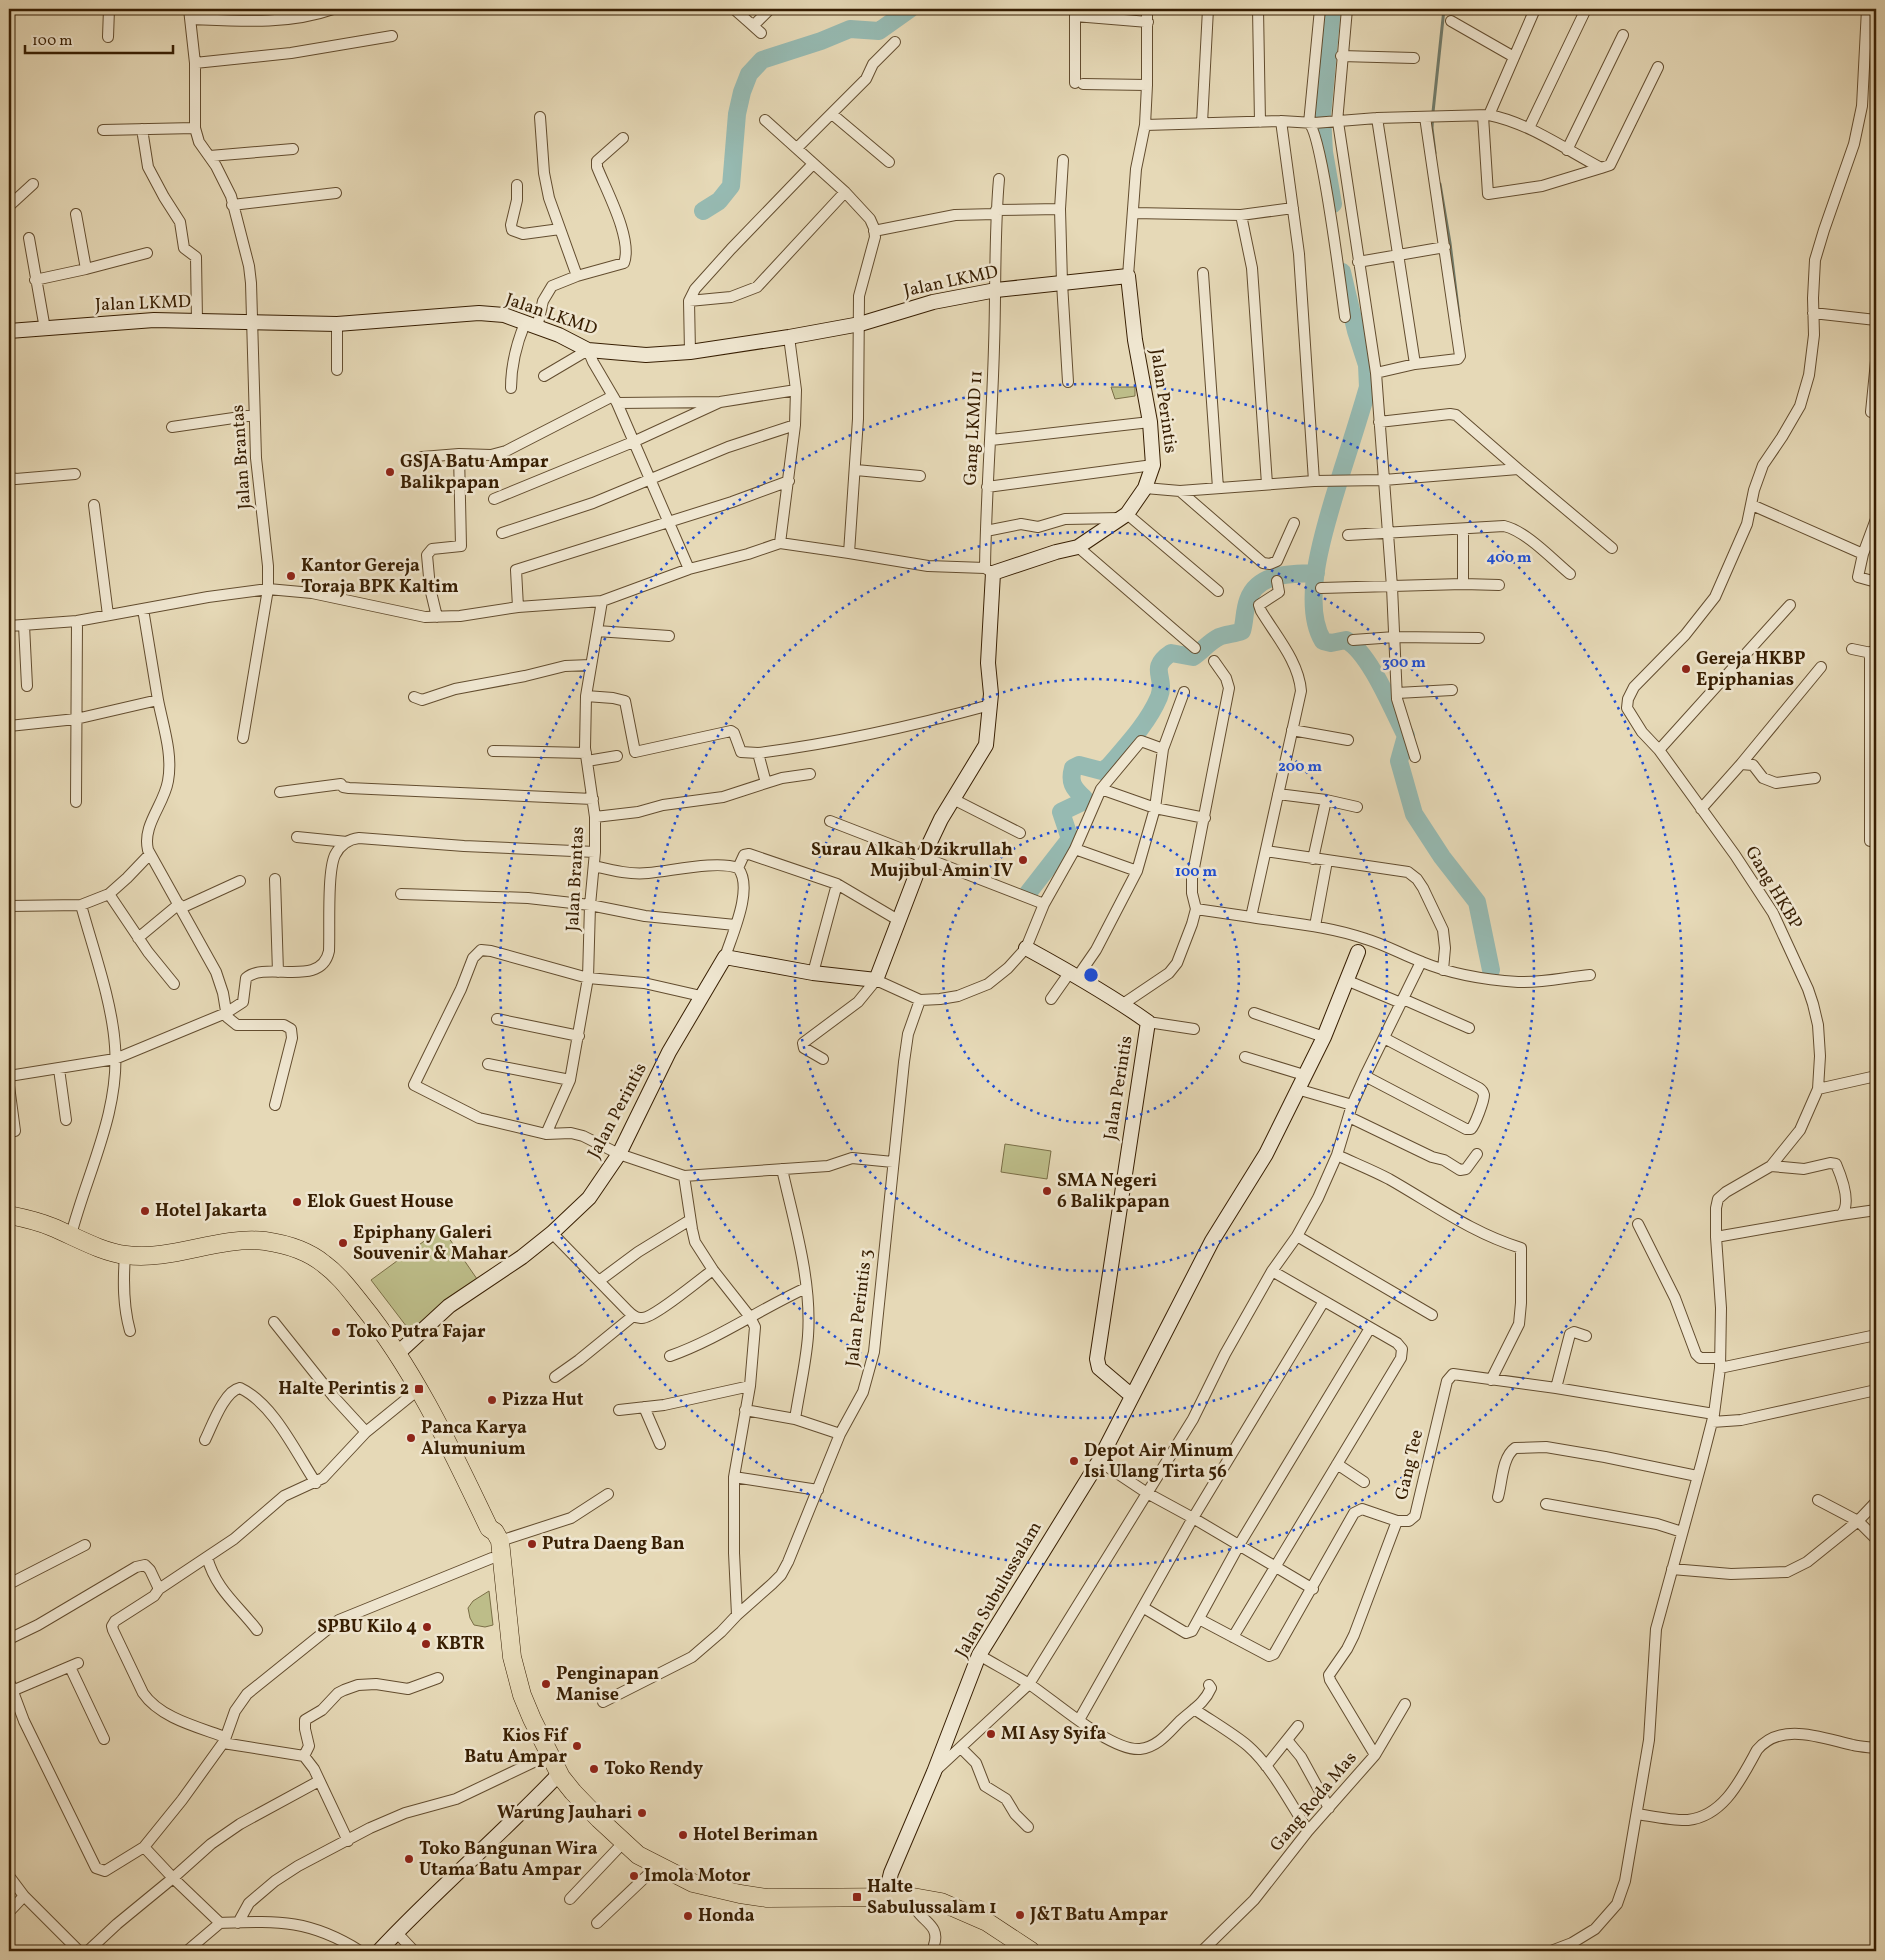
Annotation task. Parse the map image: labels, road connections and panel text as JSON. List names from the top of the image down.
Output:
{
  "streets": {
    "street": [
      "Jalan LKMD",
      "Jalan Perintis",
      "Gang LKMD 11",
      "Jalan Brantas",
      "Gang HKBP",
      "Jalan Perintis 3",
      "Gang Tee",
      "Jalan Subulussalam",
      "Gang Roda Mas"
    ]
  },
  "crossings": [
    ["Jalan LKMD", "Jalan Perintis"],
    ["Jalan LKMD", "Gang LKMD 11"],
    ["Jalan LKMD", "Jalan Brantas"],
    ["Jalan Perintis", "Gang LKMD 11"],
    ["Jalan Perintis", "Jalan Subulussalam"],
    ["Gang Tee", "Gang Roda Mas"]
  ],
  "places": {
    "other": [
      "GSJA Batu Ampar Balikpapan",
      "Kantor Gereja Toraja BPK Kaltim",
      "Gereja HKBP Epiphanias",
      "Surau Alkah Dzikrullah Mujibul Amin IV",
      "SMA Negeri 6 Balikpapan",
      "Elok Guest House",
      "Hotel Jakarta",
      "Epiphany Galeri Souvenir & Mahar",
      "Toko Putra Fajar",
      "Pizza Hut",
      "Panca Karya Alumunium",
      "Depot Air Minum Isi Ulang Tirta 56",
      "Putra Daeng Ban",
      "SPBU Kilo 4",
      "KBTR",
      "Penginapan Manise",
      "MI Asy Syifa",
      "Kios Fif Batu Ampar",
      "Toko Rendy",
      "Warung Jauhari",
      "Hotel Beriman",
      "Toko Bangunan Wira Utama Batu Ampar",
      "Imola Motor",
      "J&T Batu Ampar",
      "Honda"
    ],
    "transit": ["Halte Perintis 2", "Halte Sabulussalam 1"]
  },
  "scale_bar": "100 m",
  "rings": [
    "400 m",
    "300 m",
    "200 m",
    "100 m"
  ]
}
